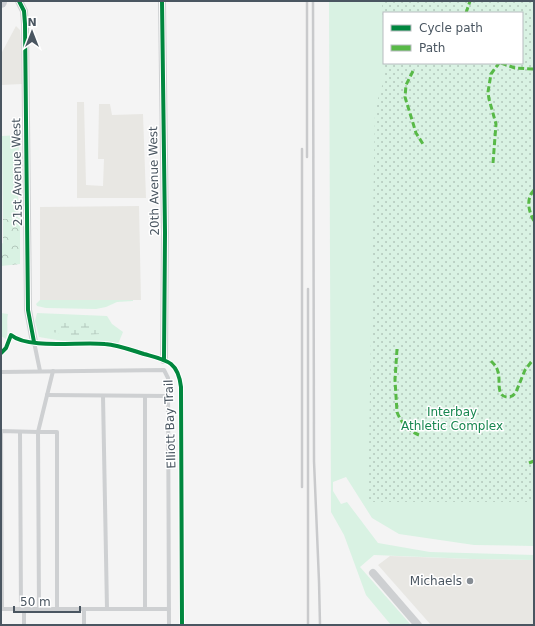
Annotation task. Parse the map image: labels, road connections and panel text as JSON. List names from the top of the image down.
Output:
{
  "streets": {
    "street": ["21st Avenue West", "20th Avenue West"],
    "cycle path": ["Elliott Bay Trail"]
  },
  "parks": ["Interbay Athletic Complex"],
  "places": ["Michaels"],
  "legend": ["Cycle path", "Path"],
  "scale_bar": "50 m",
  "north": "top"
}
